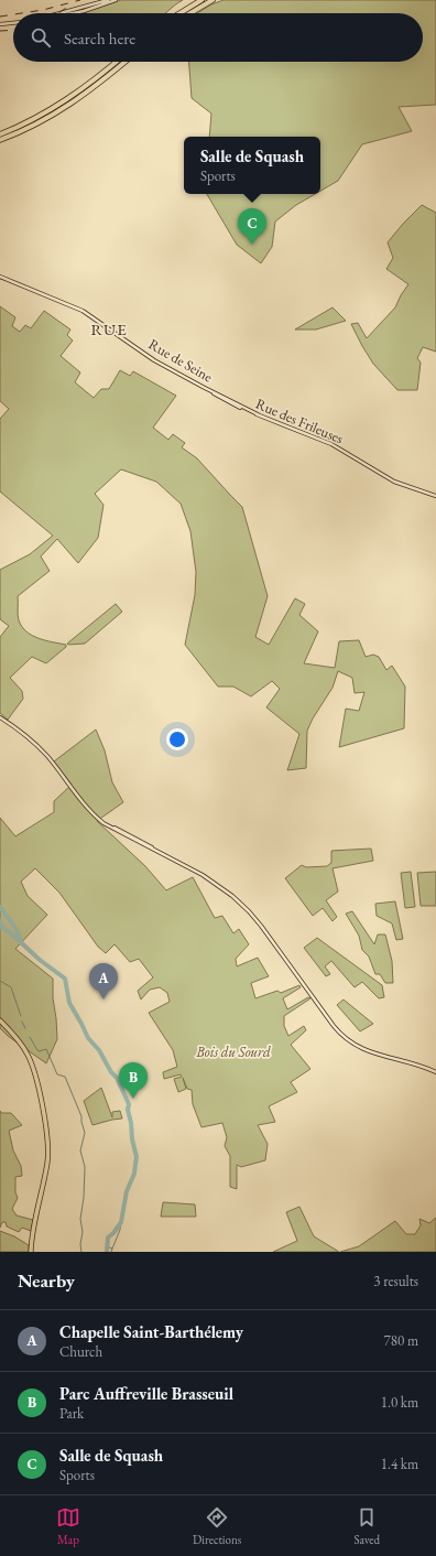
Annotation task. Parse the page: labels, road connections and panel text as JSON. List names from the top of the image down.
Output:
{
  "streets": {
    "main road": ["Rue de Seine", "Rue des Frileuses"]
  },
  "crossings": [
    ["Rue de Seine", "Rue des Frileuses"]
  ],
  "districts": ["RUE"],
  "parks": ["Bois du Sourd"],
  "page": {
    "search": "Search here",
    "popup": ["Salle de Squash", "Sports"],
    "pins": ["C", "A", "B"],
    "heading": ["Nearby", "3 results"],
    "list": [
      {
        "mark": "A",
        "name": "Chapelle Saint-Barthélemy",
        "note": "Church",
        "value": "780 m"
      },
      {
        "mark": "B",
        "name": "Parc Auffreville Brasseuil",
        "note": "Park",
        "value": "1.0 km"
      },
      {
        "mark": "C",
        "name": "Salle de Squash",
        "note": "Sports",
        "value": "1.4 km"
      }
    ],
    "nav": ["Map", "Directions", "Saved"]
  }
}
